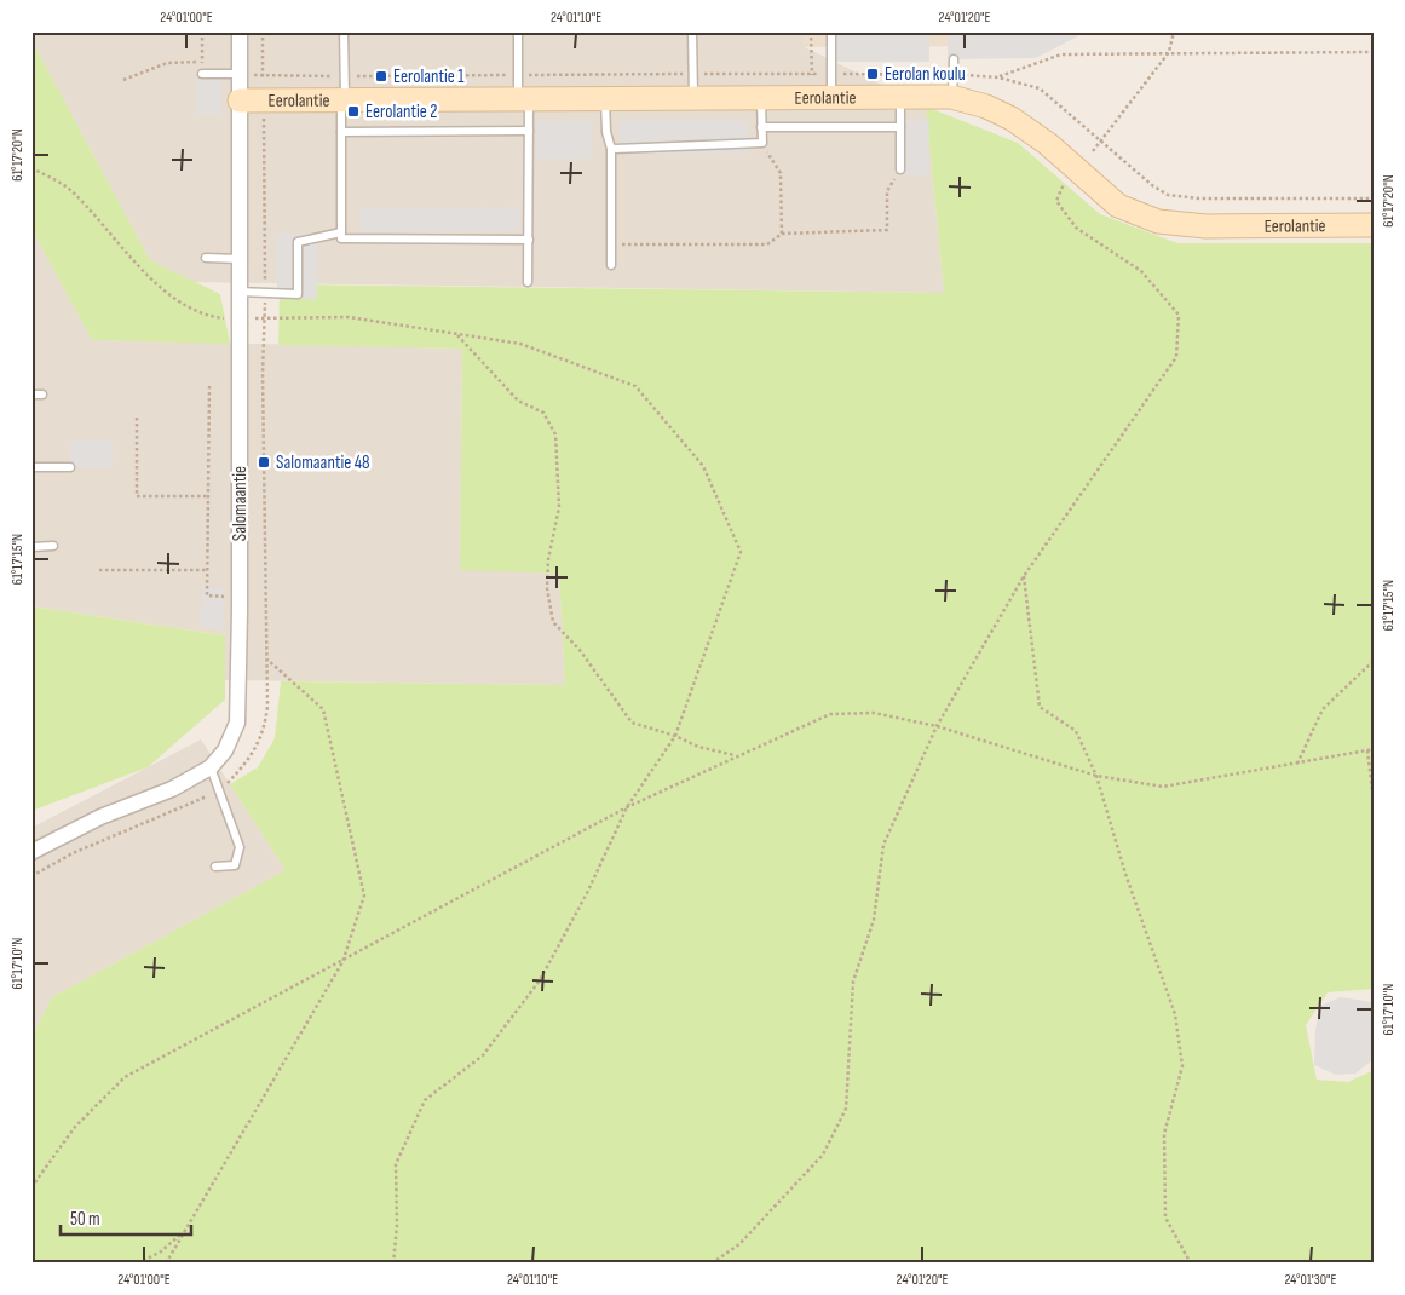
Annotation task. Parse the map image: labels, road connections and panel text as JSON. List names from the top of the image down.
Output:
{
  "streets": {
    "street": ["Eerolantie", "Salomaantie"]
  },
  "crossings": [
    ["Eerolantie", "Salomaantie"]
  ],
  "places": {
    "transit": [
      "Eerolan koulu",
      "Eerolantie 1",
      "Eerolantie 2",
      "Salomaantie 48"
    ]
  },
  "scale_bar": "50 m",
  "coordinates": [
    "24°01'00\"E",
    "24°01'10\"E",
    "24°01'20\"E",
    "61°17'20\"N",
    "61°17'15\"N",
    "61°17'10\"N",
    "24°01'30\"E"
  ]
}
